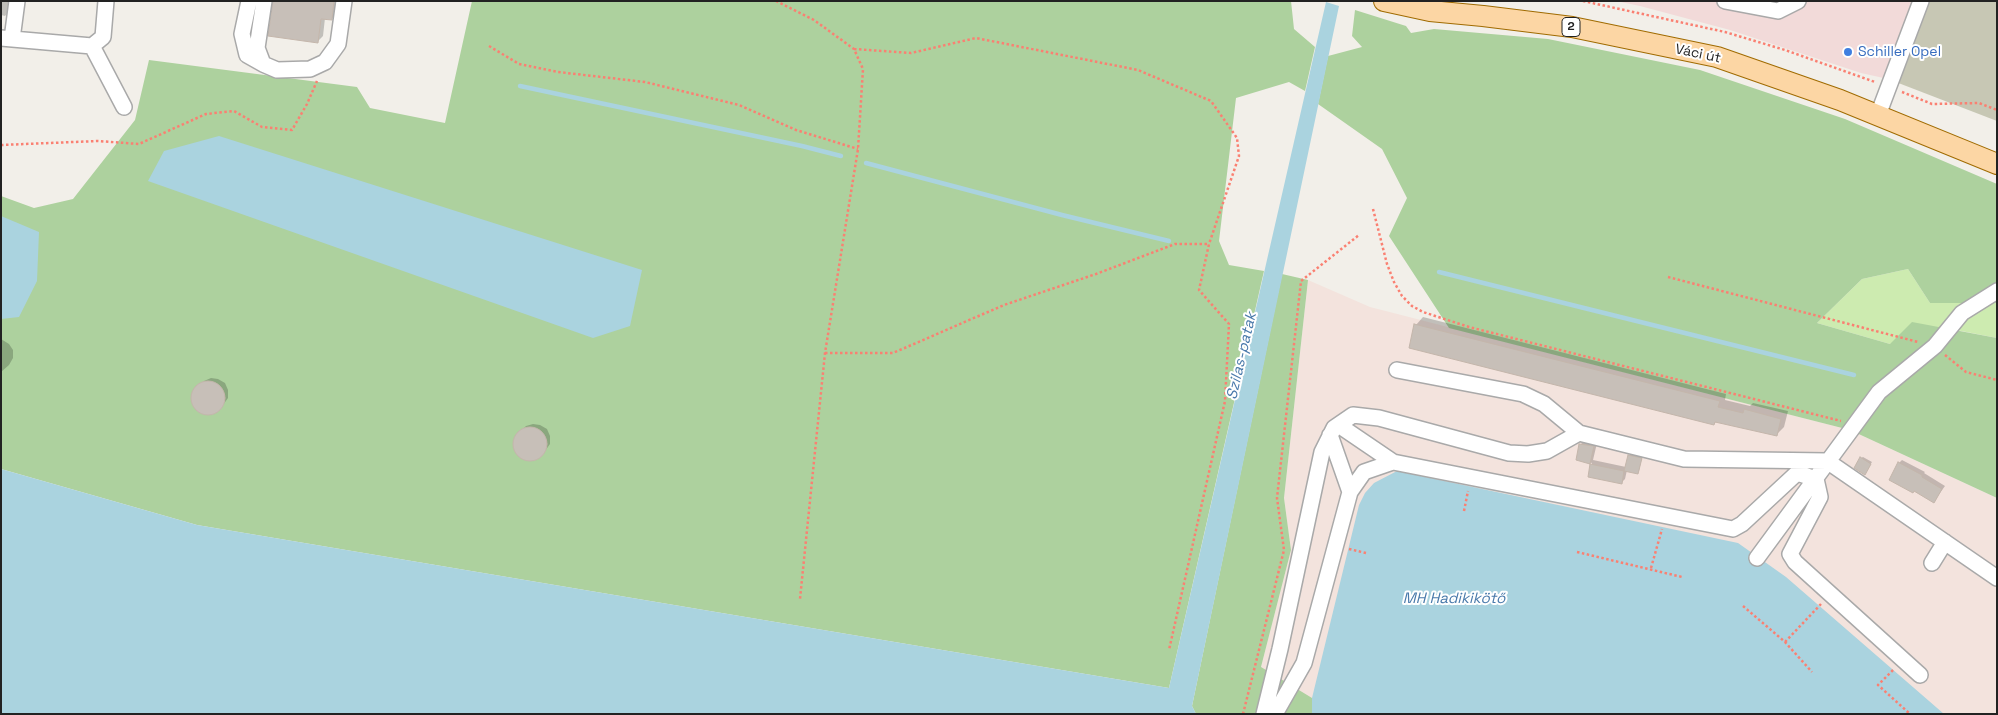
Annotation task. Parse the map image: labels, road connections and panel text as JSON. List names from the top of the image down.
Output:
{
  "streets": {
    "main road": ["2", "Váci út"]
  },
  "water": ["Szilas-patak", "MH Hadikikötő"],
  "places": ["Schiller Opel"]
}
